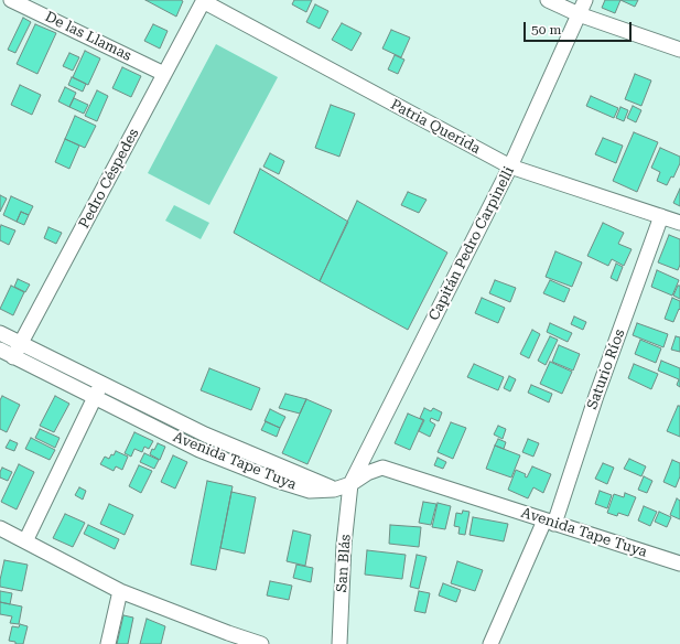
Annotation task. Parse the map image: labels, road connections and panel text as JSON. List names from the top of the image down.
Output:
{
  "streets": {
    "street": [
      "De las Llamas",
      "Patria Querida",
      "Pedro Céspedes",
      "Capitán Pedro Carpinelli",
      "Saturio Ríos",
      "Avenida Tape Tuya",
      "San Blás"
    ]
  },
  "crossings": [
    ["De las Llamas", "Pedro Céspedes"],
    ["Patria Querida", "Pedro Céspedes"],
    ["Patria Querida", "Capitán Pedro Carpinelli"],
    ["Patria Querida", "Saturio Ríos"],
    ["Pedro Céspedes", "Avenida Tape Tuya"],
    ["Capitán Pedro Carpinelli", "Avenida Tape Tuya"],
    ["Capitán Pedro Carpinelli", "San Blás"],
    ["Saturio Ríos", "Avenida Tape Tuya"],
    ["Avenida Tape Tuya", "San Blás"]
  ],
  "scale_bar": "50 m"
}
